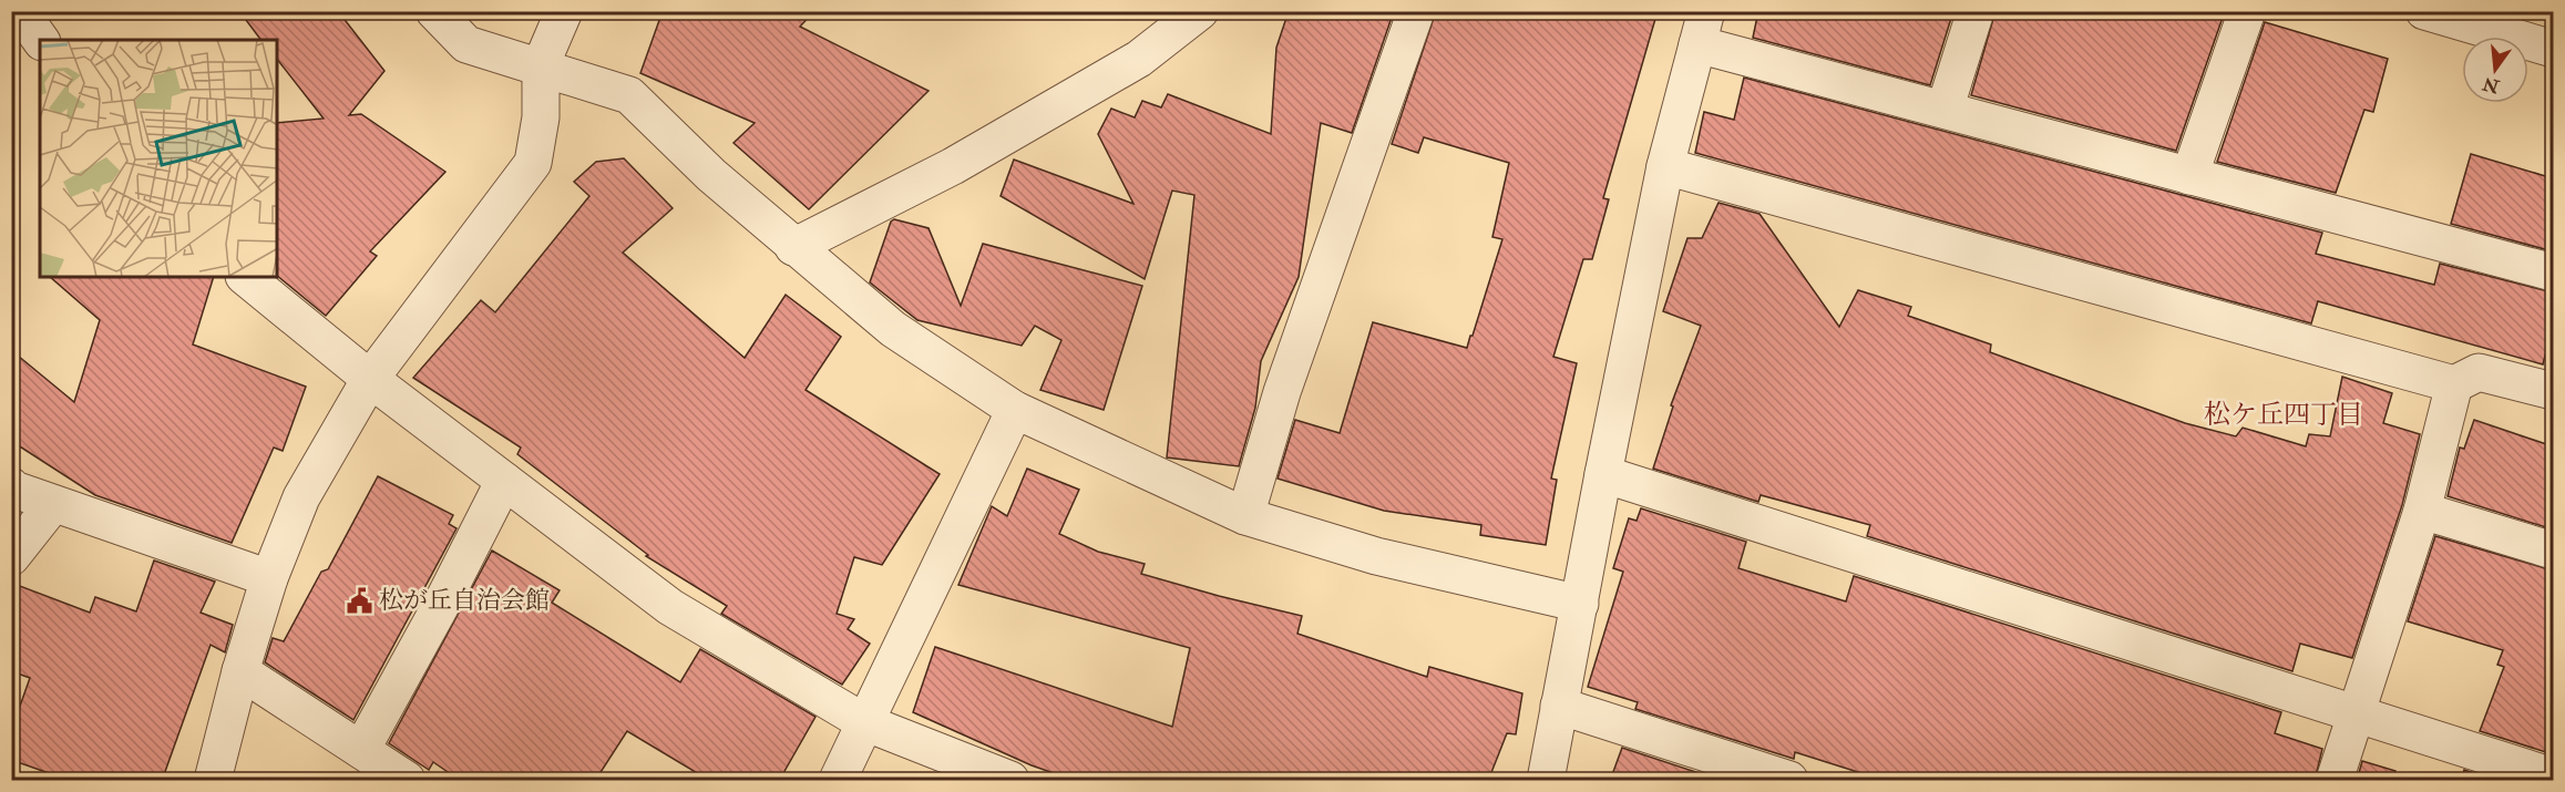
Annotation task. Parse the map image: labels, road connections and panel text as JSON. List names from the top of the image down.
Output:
{
  "districts": ["松ケ丘四丁目"],
  "places": {
    "public building": ["松が丘自治会館"]
  },
  "north": "bottom"
}
